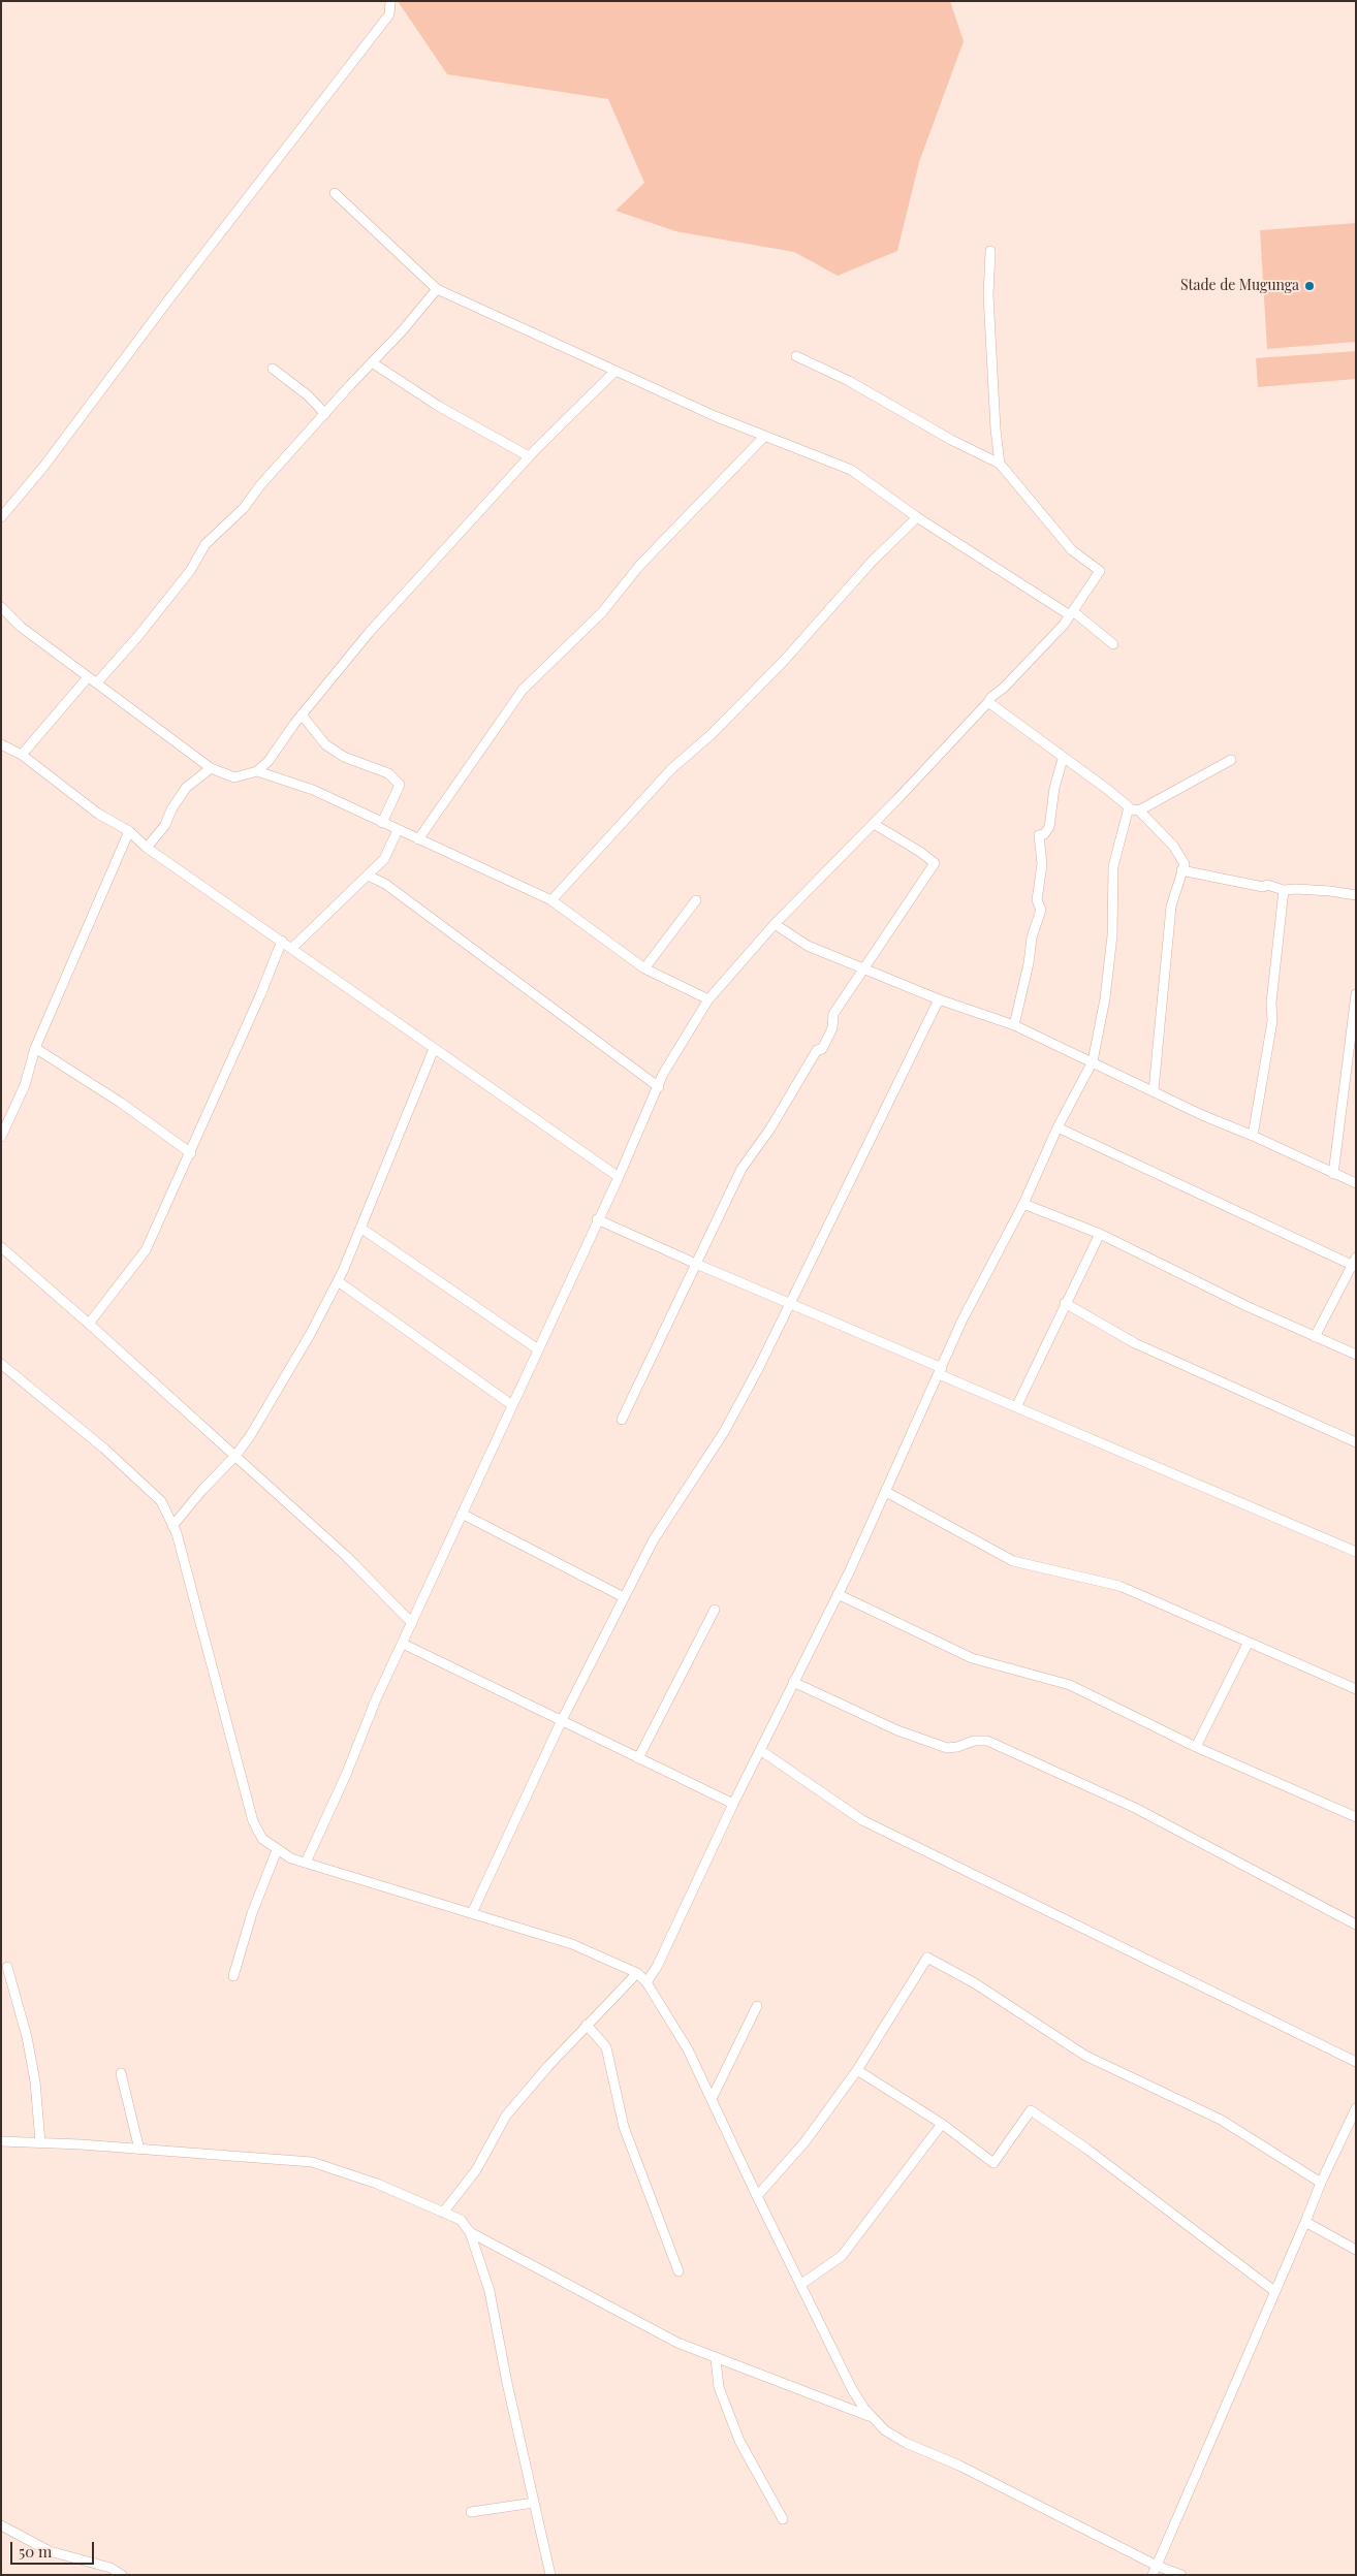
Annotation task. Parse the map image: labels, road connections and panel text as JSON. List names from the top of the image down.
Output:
{
  "places": ["Stade de Mugunga"],
  "scale_bar": "50 m"
}
